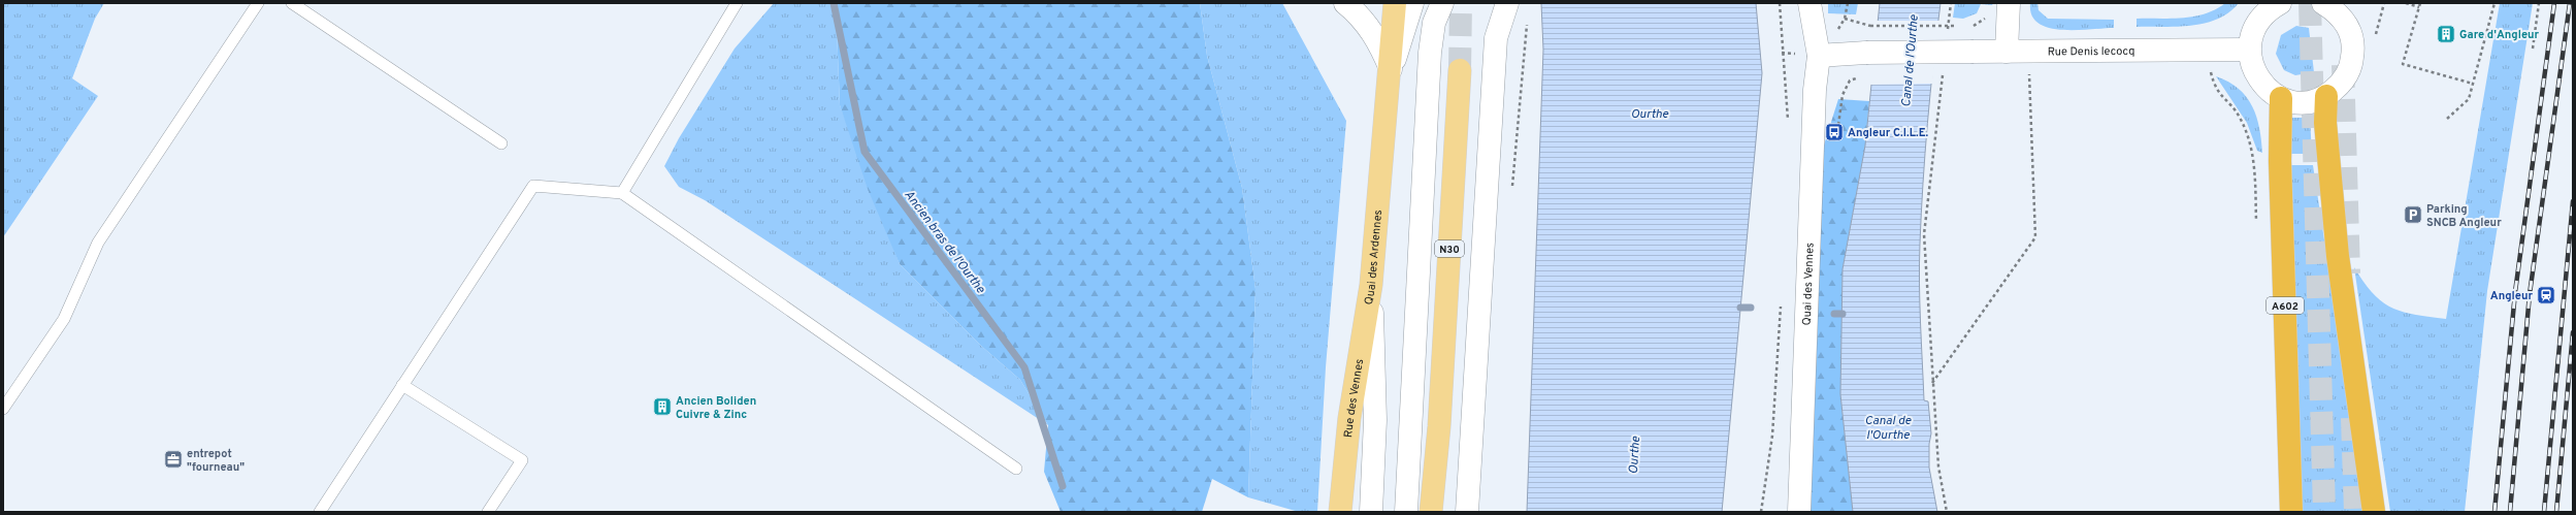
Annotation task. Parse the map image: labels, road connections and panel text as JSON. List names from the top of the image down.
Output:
{
  "streets": {
    "highway": ["A602"],
    "main road": [
      "Rue Denis lecocq",
      "N30",
      "Quai des Ardennes",
      "Quai des Vennes",
      "Rue des Vennes"
    ]
  },
  "crossings": [
    ["Rue Denis lecocq", "Quai des Vennes"],
    ["Quai des Ardennes", "Rue des Vennes"]
  ],
  "water": ["Canal de l'Ourthe", "Ourthe", "Ancien bras de l'Ourthe"],
  "places": {
    "building": ["Gare d'Angleur", "Ancien Boliden Cuivre & Zinc"],
    "bus stop": ["Angleur C.I.L.E."],
    "parking": ["Parking SNCB Angleur"],
    "station": ["Angleur"],
    "office": ["entrepot \"fourneau\""]
  }
}
